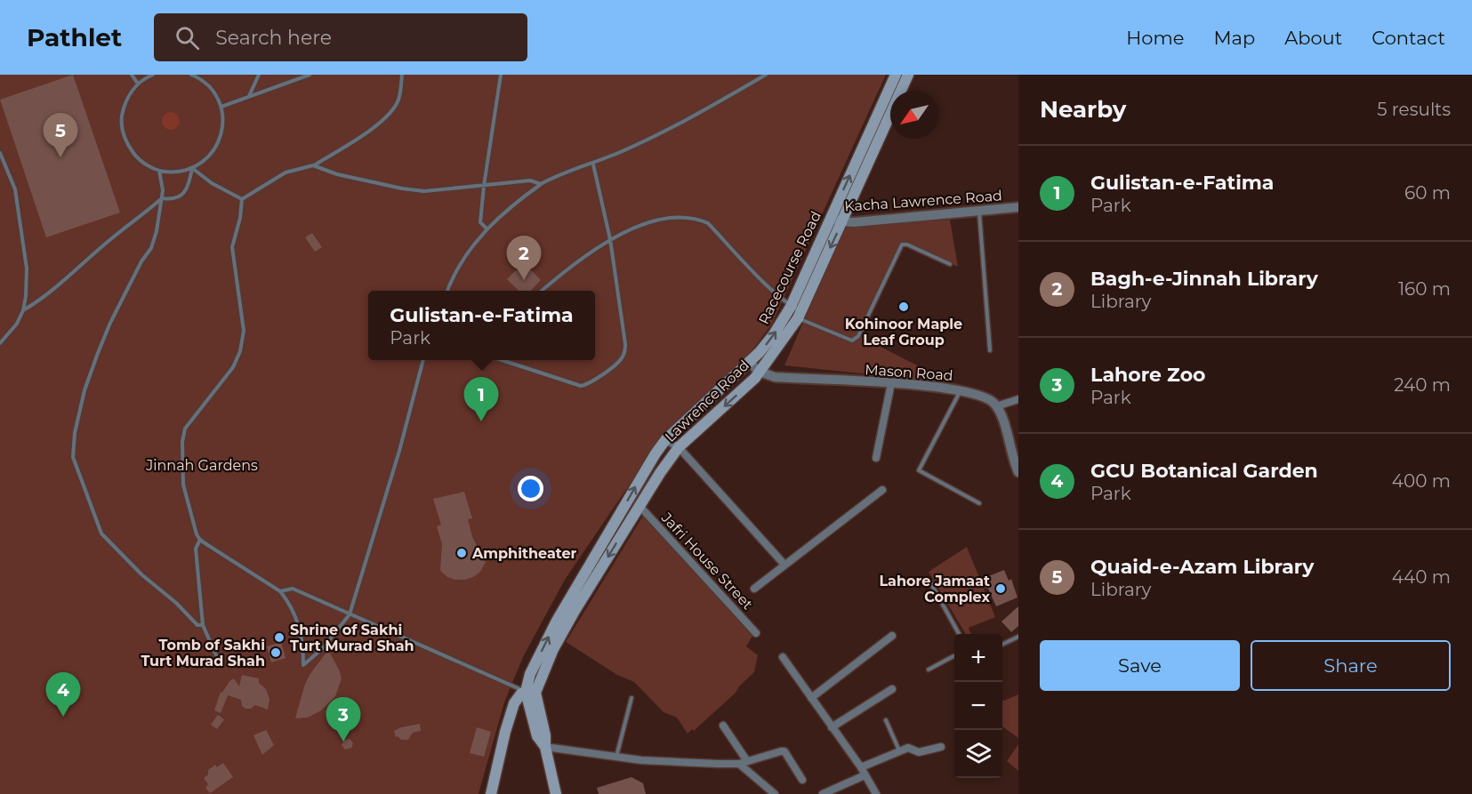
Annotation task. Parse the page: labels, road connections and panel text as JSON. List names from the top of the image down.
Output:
{
  "streets": {
    "main road": ["Racecourse Road", "Lawrence Road"],
    "street": ["Kacha Lawrence Road", "Mason Road", "Jafri House Street"]
  },
  "crossings": [
    ["Kacha Lawrence Road", "Racecourse Road"],
    ["Kacha Lawrence Road", "Lawrence Road"],
    ["Racecourse Road", "Mason Road"],
    ["Racecourse Road", "Lawrence Road"],
    ["Mason Road", "Lawrence Road"],
    ["Lawrence Road", "Jafri House Street"]
  ],
  "one_way": ["Racecourse Road", "Lawrence Road"],
  "parks": ["Jinnah Gardens"],
  "places": [
    "Kohinoor Maple Leaf Group",
    "Amphitheater",
    "Lahore Jamaat Complex",
    "Shrine of Sakhi Turt Murad Shah",
    "Tomb of Sakhi Turt Murad Shah"
  ],
  "north": "bottom left",
  "page": {
    "header": "Pathlet",
    "search": "Search here",
    "nav": [
      "Home",
      "Map",
      "About",
      "Contact"
    ],
    "heading": ["Nearby", "5 results"],
    "pins": [
      "5",
      "2",
      "1",
      "4",
      "3"
    ],
    "list": [
      {
        "mark": "1",
        "name": "Gulistan-e-Fatima",
        "note": "Park",
        "value": "60 m"
      },
      {
        "mark": "2",
        "name": "Bagh-e-Jinnah Library",
        "note": "Library",
        "value": "160 m"
      },
      {
        "mark": "3",
        "name": "Lahore Zoo",
        "note": "Park",
        "value": "240 m"
      },
      {
        "mark": "4",
        "name": "GCU Botanical Garden",
        "note": "Park",
        "value": "400 m"
      },
      {
        "mark": "5",
        "name": "Quaid-e-Azam Library",
        "note": "Library",
        "value": "440 m"
      }
    ],
    "popup": ["Gulistan-e-Fatima", "Park"],
    "buttons": ["Save", "Share"],
    "map_buttons": ["+", "−"]
  }
}
